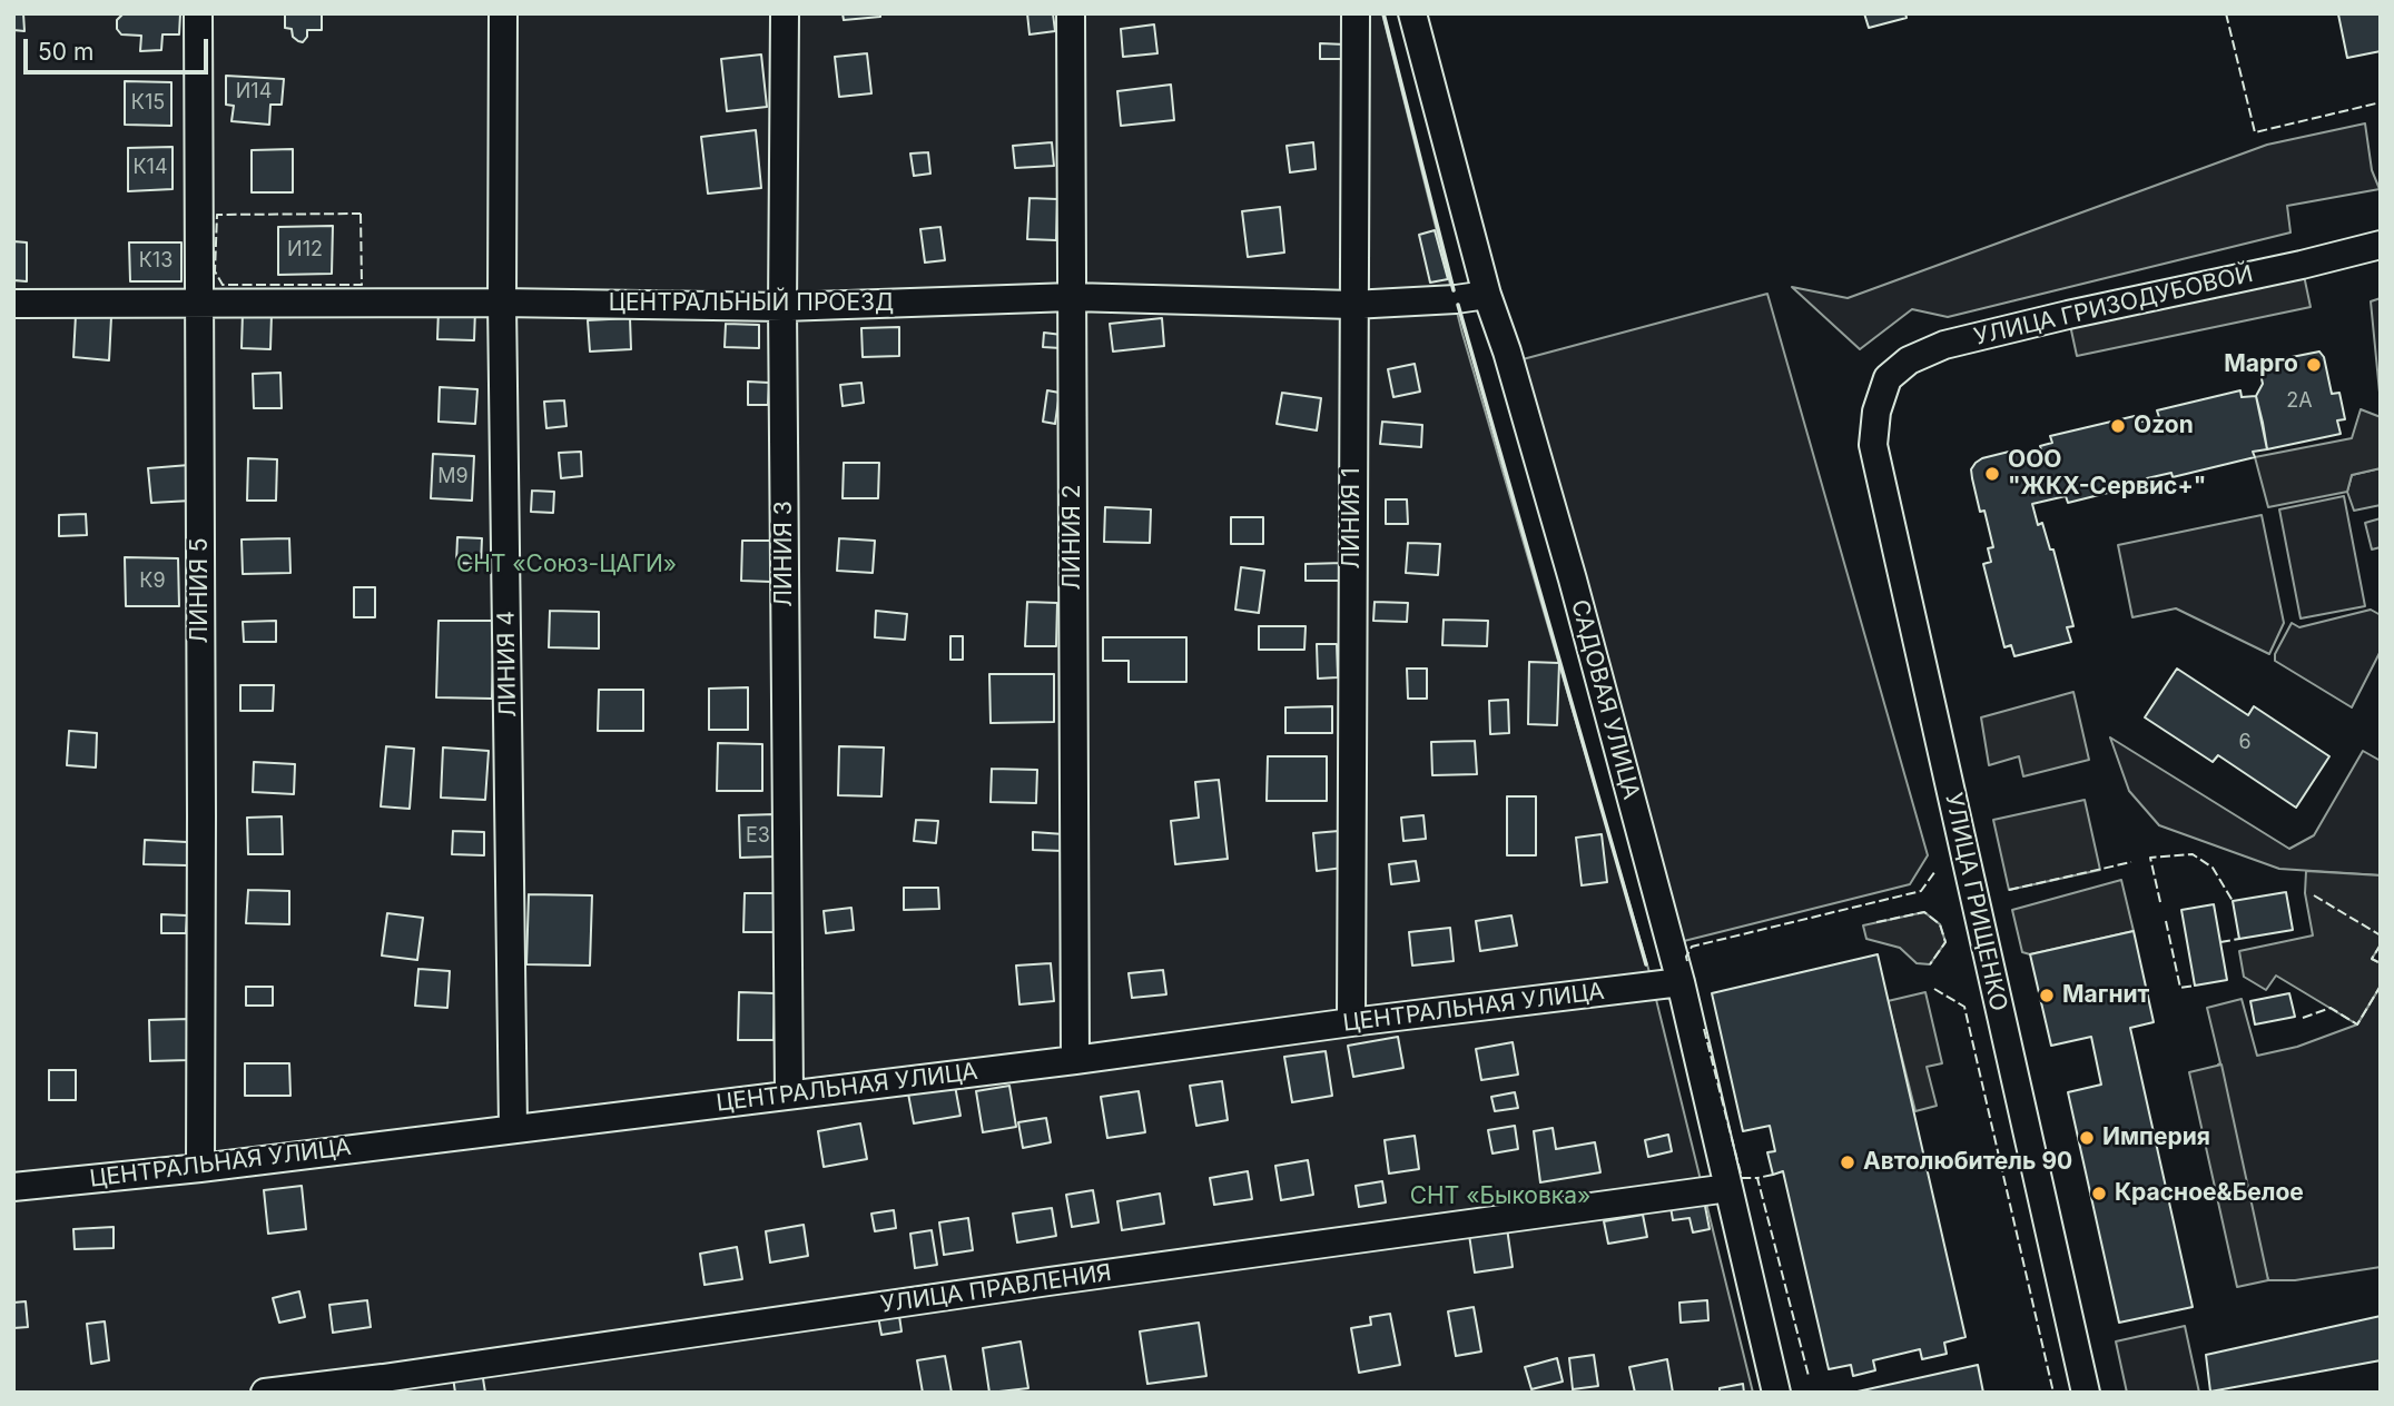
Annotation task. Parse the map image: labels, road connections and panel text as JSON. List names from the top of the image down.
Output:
{
  "streets": {
    "street": [
      "ЦЕНТРАЛЬНЫЙ ПРОЕЗД",
      "УЛИЦА ГРИЗОДУБОВОЙ",
      "ЛИНИЯ 1",
      "ЛИНИЯ 2",
      "ЛИНИЯ 3",
      "ЛИНИЯ 5",
      "ЛИНИЯ 4",
      "САДОВАЯ УЛИЦА",
      "УЛИЦА ГРИЩЕНКО",
      "ЦЕНТРАЛЬНАЯ УЛИЦА",
      "УЛИЦА ПРАВЛЕНИЯ"
    ]
  },
  "crossings": [
    ["ЦЕНТРАЛЬНЫЙ ПРОЕЗД", "ЛИНИЯ 1"],
    ["ЦЕНТРАЛЬНЫЙ ПРОЕЗД", "ЛИНИЯ 2"],
    ["ЦЕНТРАЛЬНЫЙ ПРОЕЗД", "ЛИНИЯ 3"],
    ["ЦЕНТРАЛЬНЫЙ ПРОЕЗД", "ЛИНИЯ 5"],
    ["ЦЕНТРАЛЬНЫЙ ПРОЕЗД", "ЛИНИЯ 4"],
    ["ЦЕНТРАЛЬНЫЙ ПРОЕЗД", "САДОВАЯ УЛИЦА"],
    ["УЛИЦА ГРИЗОДУБОВОЙ", "УЛИЦА ГРИЩЕНКО"],
    ["ЛИНИЯ 1", "ЦЕНТРАЛЬНАЯ УЛИЦА"],
    ["ЛИНИЯ 2", "ЦЕНТРАЛЬНАЯ УЛИЦА"],
    ["ЛИНИЯ 3", "ЦЕНТРАЛЬНАЯ УЛИЦА"],
    ["ЛИНИЯ 5", "ЦЕНТРАЛЬНАЯ УЛИЦА"],
    ["ЛИНИЯ 4", "ЦЕНТРАЛЬНАЯ УЛИЦА"],
    ["САДОВАЯ УЛИЦА", "ЦЕНТРАЛЬНАЯ УЛИЦА"],
    ["САДОВАЯ УЛИЦА", "УЛИЦА ПРАВЛЕНИЯ"]
  ],
  "parks": ["СНТ «Союз-ЦАГИ»", "СНТ «Быковка»"],
  "places": [
    "Марго",
    "Ozon",
    "ООО \"ЖКХ-Сервис+\"",
    "Магнит",
    "Империя",
    "Автолюбитель 90",
    "Красное&Белое"
  ],
  "house_numbers": [
    "И14",
    "К15",
    "К14",
    "И12",
    "К13",
    "2А",
    "М9",
    "К9",
    "6",
    "Е3"
  ],
  "scale_bar": "50 m"
}
